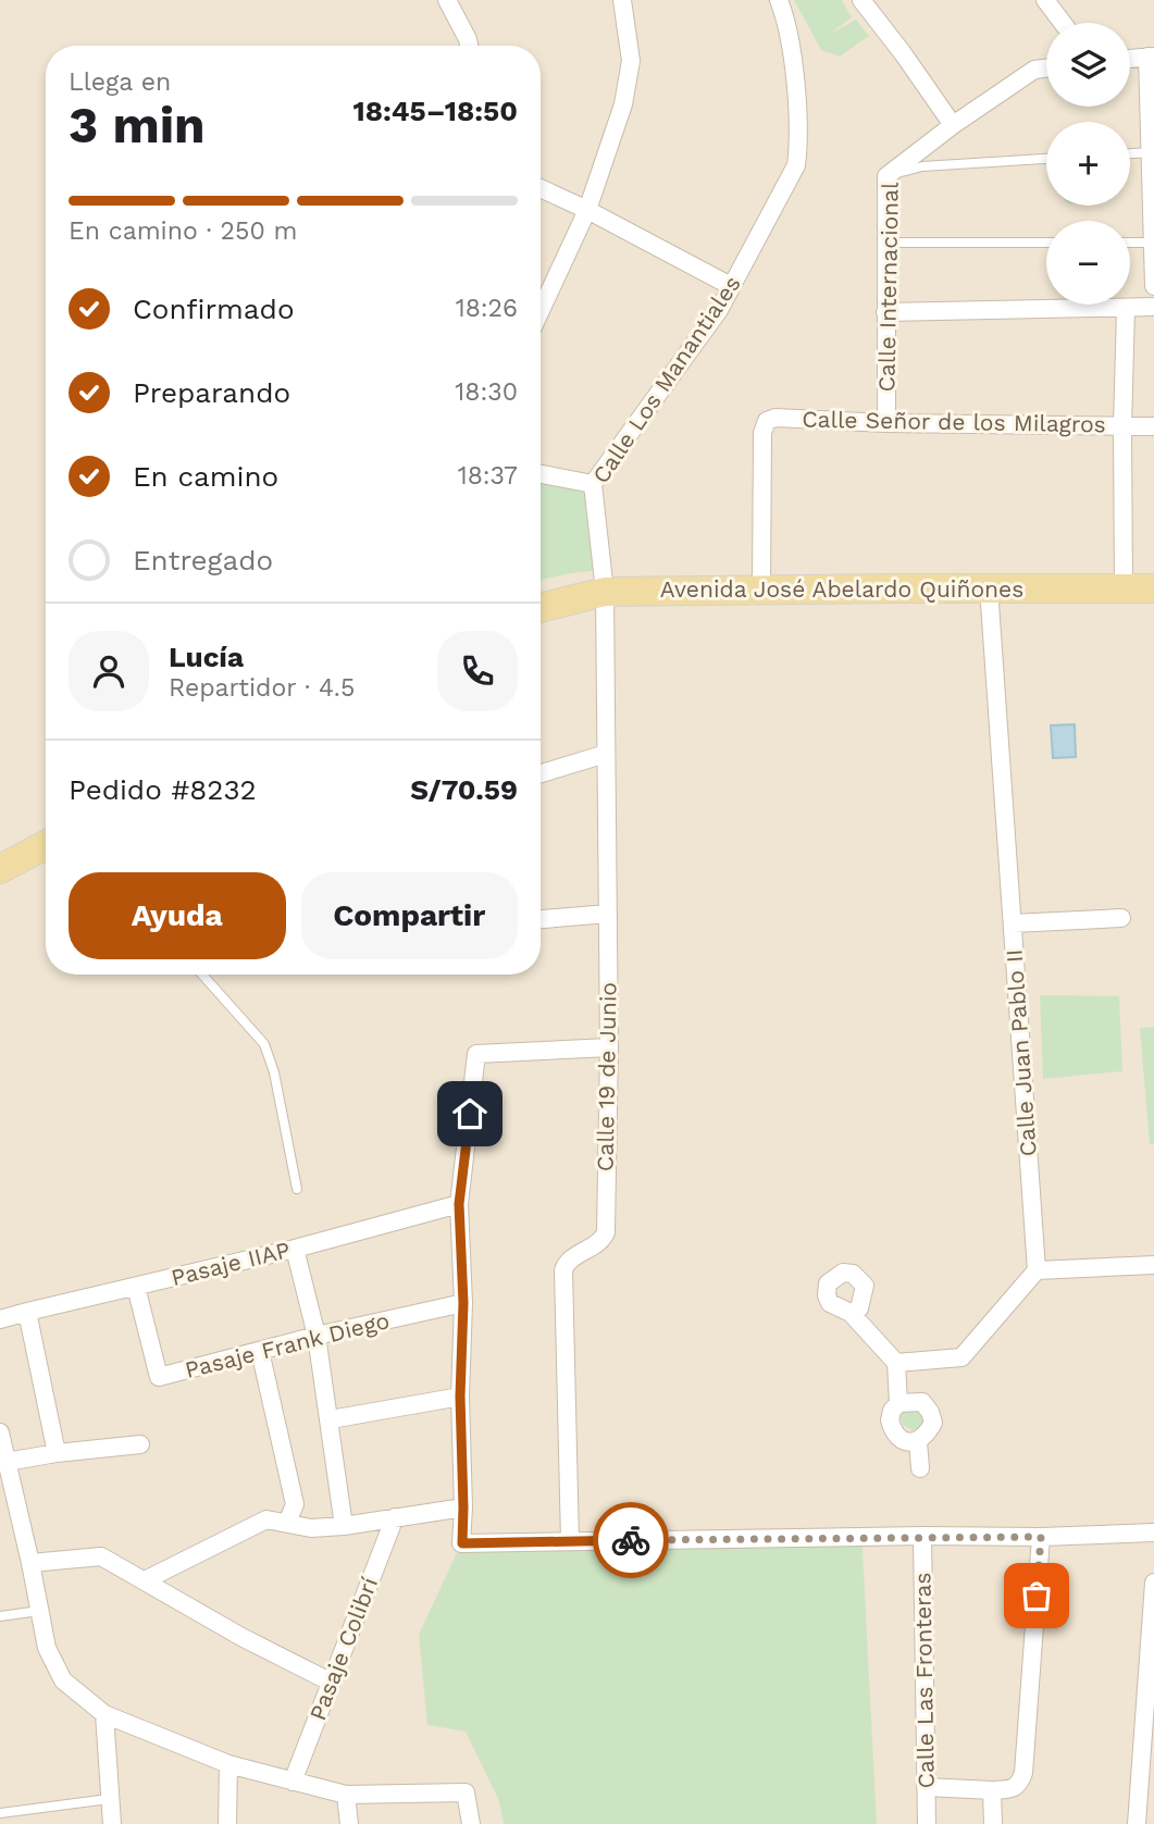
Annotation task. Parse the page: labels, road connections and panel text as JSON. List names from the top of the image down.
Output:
{
  "streets": {
    "main road": ["Avenida José Abelardo Quiñones"],
    "street": [
      "Calle Internacional",
      "Calle Los Manantiales",
      "Calle Señor de los Milagros",
      "Calle Juan Pablo II",
      "Calle 19 de Junio",
      "Pasaje IIAP",
      "Pasaje Frank Diego",
      "Pasaje Colibrí",
      "Calle Las Fronteras"
    ]
  },
  "crossings": [
    ["Calle Internacional", "Calle Señor de los Milagros"],
    ["Calle Los Manantiales", "Avenida José Abelardo Quiñones"],
    ["Calle Los Manantiales", "Calle 19 de Junio"],
    ["Calle Señor de los Milagros", "Avenida José Abelardo Quiñones"],
    ["Avenida José Abelardo Quiñones", "Calle Juan Pablo II"],
    ["Avenida José Abelardo Quiñones", "Calle 19 de Junio"],
    ["Pasaje IIAP", "Pasaje Frank Diego"]
  ],
  "page": {
    "map_buttons": ["+", "−"],
    "heading": ["3 min", "Llega en", "18:45–18:50"],
    "panel": [
      "Lucía",
      "Repartidor · 4.5",
      "Pedido #8232",
      "S/70.59"
    ],
    "bar": "En camino · 250 m",
    "list": [
      ["Confirmado", "18:26"],
      ["Preparando", "18:30"],
      ["En camino", "18:37"],
      "Entregado"
    ],
    "buttons": ["Ayuda", "Compartir"]
  }
}
